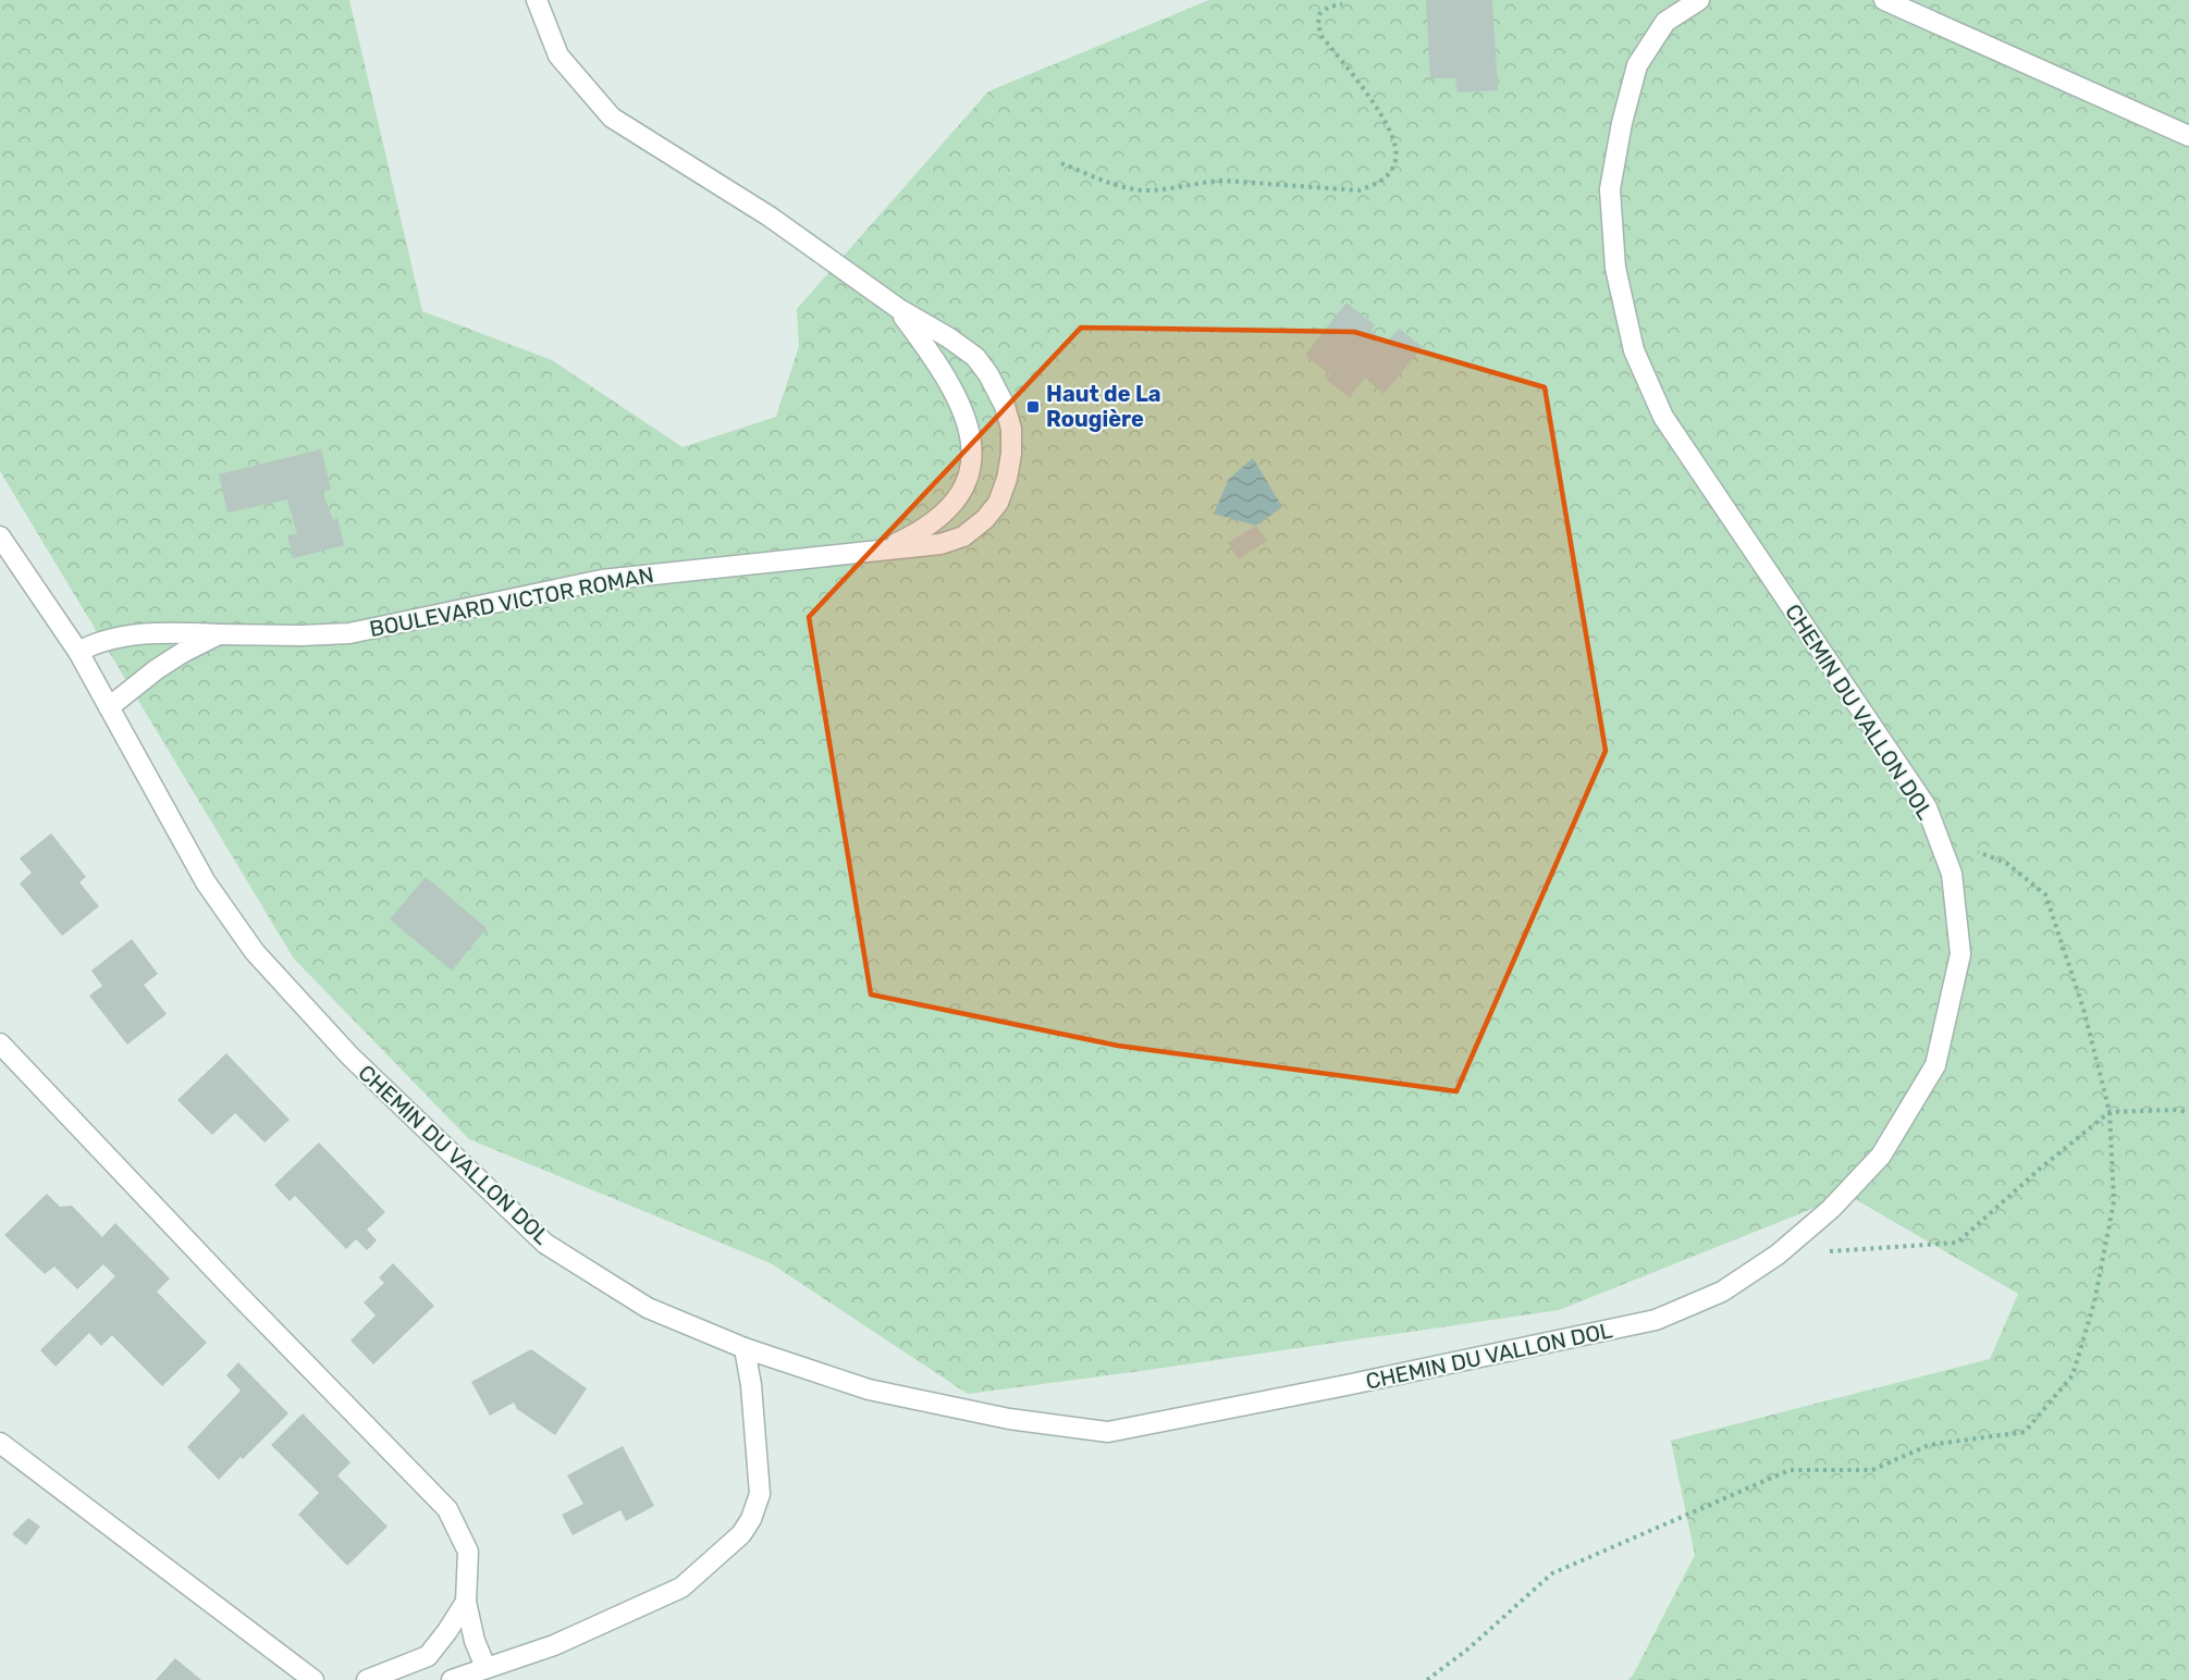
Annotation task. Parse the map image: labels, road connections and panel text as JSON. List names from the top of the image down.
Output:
{
  "streets": {
    "street": ["BOULEVARD VICTOR ROMAN", "CHEMIN DU VALLON DOL"]
  },
  "crossings": [
    ["BOULEVARD VICTOR ROMAN", "CHEMIN DU VALLON DOL"]
  ],
  "places": {
    "transit": ["Haut de La Rougière"]
  }
}
